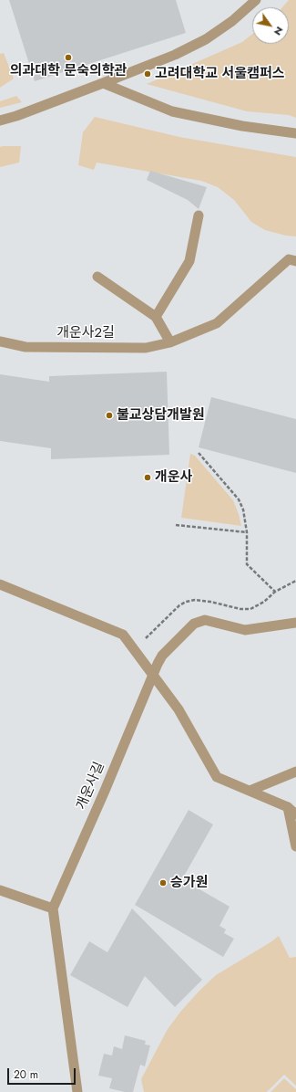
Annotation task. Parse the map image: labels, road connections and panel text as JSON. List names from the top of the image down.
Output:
{
  "streets": {
    "street": ["개운사2길", "개운사길"]
  },
  "places": [
    "의과대학 문숙의학관",
    "고려대학교 서울캠퍼스",
    "불교상담개발원",
    "개운사",
    "승가원"
  ],
  "scale_bar": "20 m",
  "north": "bottom right"
}
